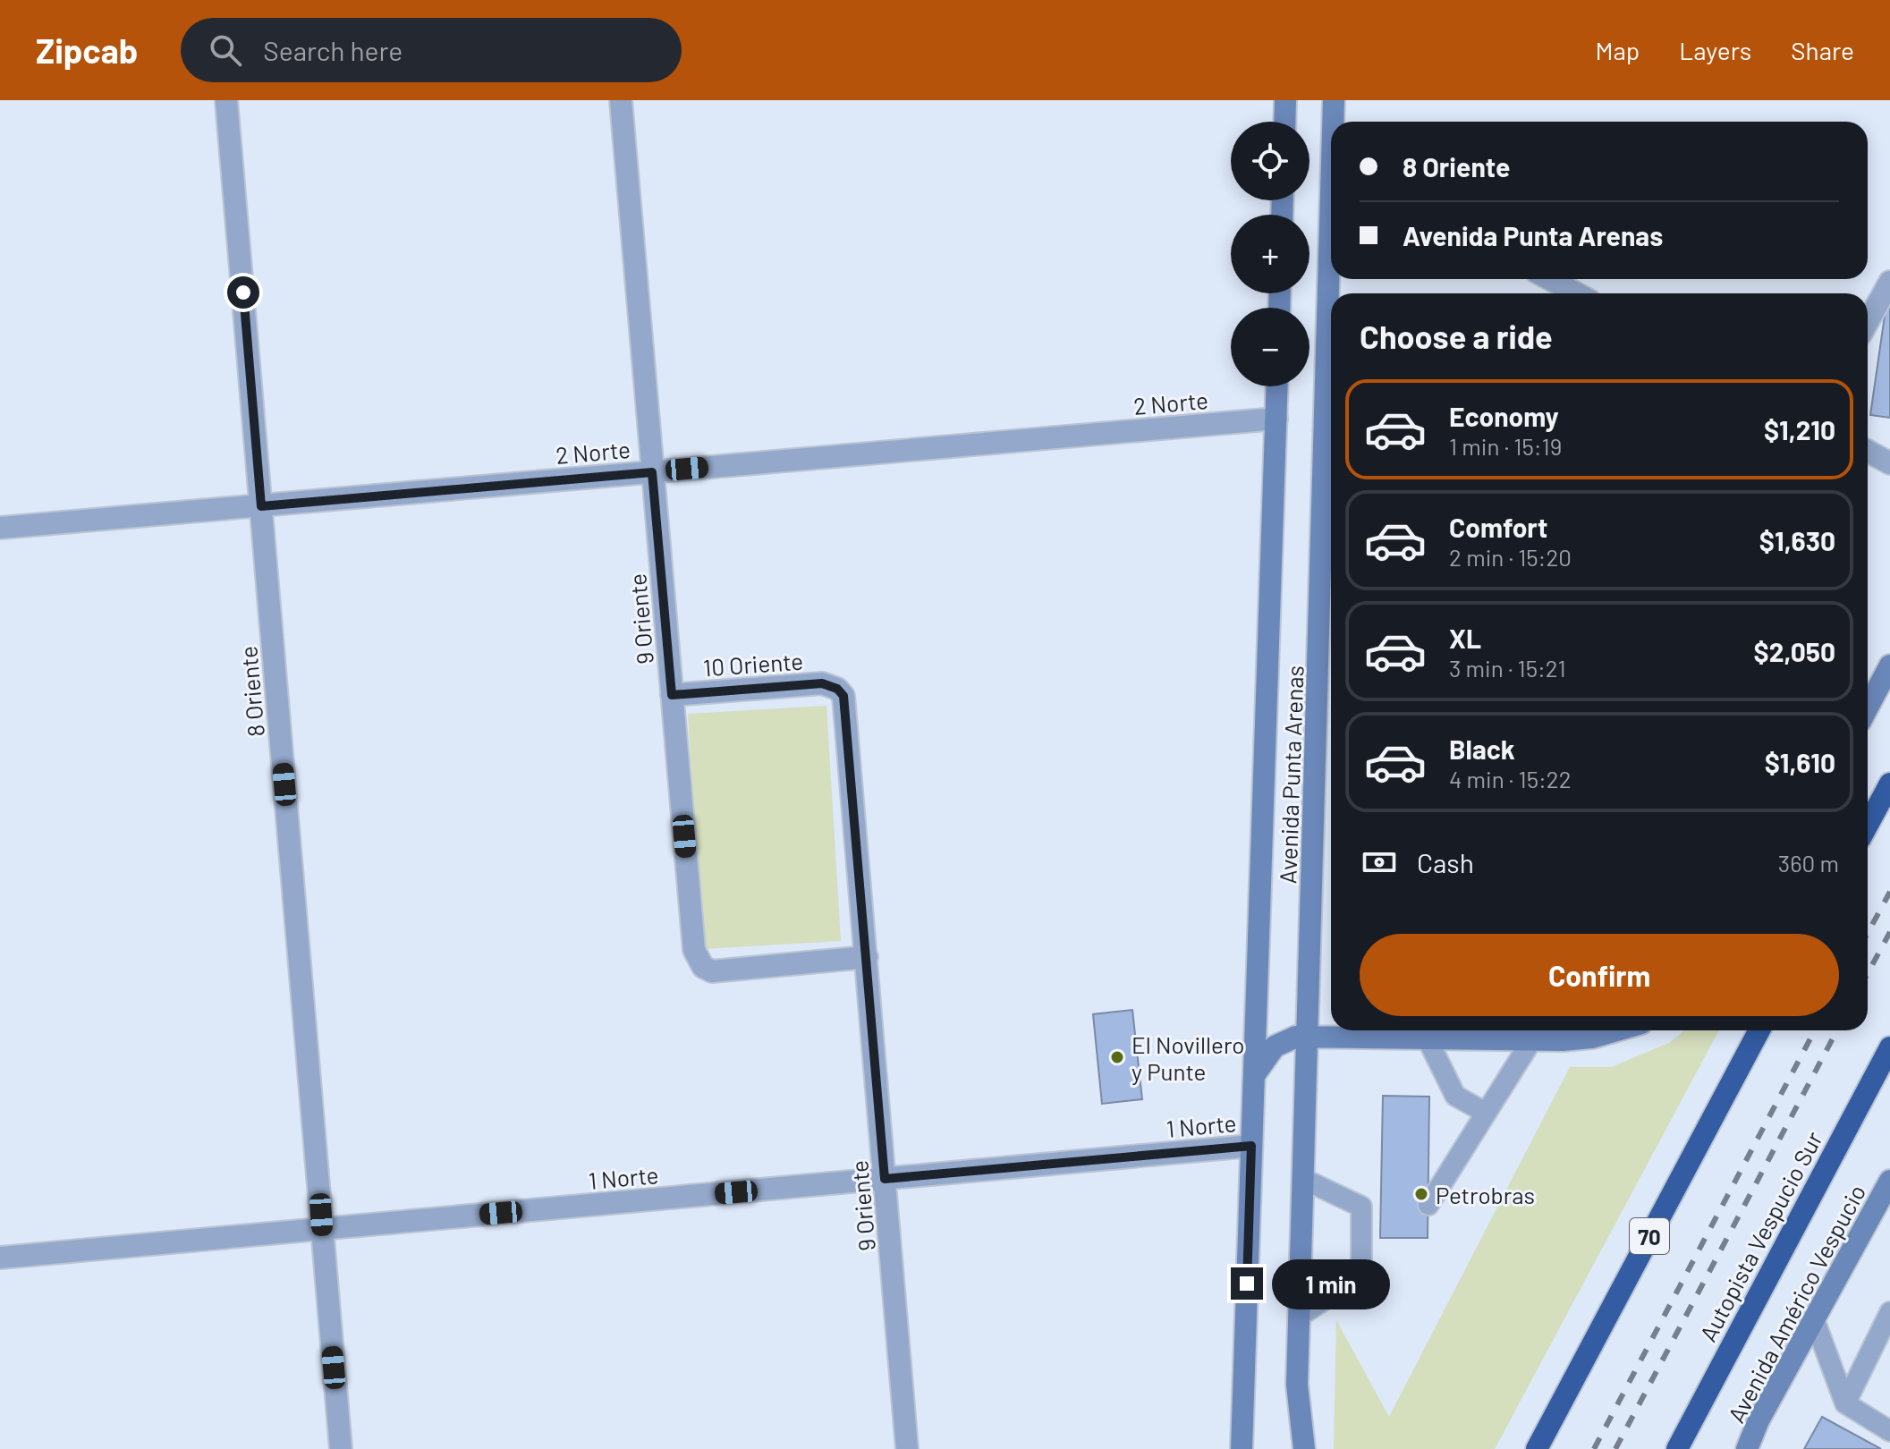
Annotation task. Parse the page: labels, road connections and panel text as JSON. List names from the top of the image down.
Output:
{
  "streets": {
    "highway": ["70", "Autopista Vespucio Sur"],
    "main road": ["Avenida Punta Arenas", "Avenida Américo Vespucio"],
    "street": [
      "2 Norte",
      "9 Oriente",
      "10 Oriente",
      "8 Oriente",
      "1 Norte"
    ]
  },
  "crossings": [
    ["2 Norte", "9 Oriente"],
    ["2 Norte", "8 Oriente"],
    ["2 Norte", "Avenida Punta Arenas"],
    ["9 Oriente", "10 Oriente"],
    ["9 Oriente", "1 Norte"],
    ["8 Oriente", "1 Norte"],
    ["Avenida Punta Arenas", "1 Norte"]
  ],
  "places": ["El Novillero y Punte", "Petrobras"],
  "page": {
    "header": "Zipcab",
    "search": "Search here",
    "nav": ["Map", "Layers", "Share"],
    "map_buttons": ["+", "−"],
    "banner": ["8 Oriente", "Avenida Punta Arenas"],
    "heading": "Choose a ride",
    "list": [
      {
        "name": "Economy",
        "note": "1 min · 15:19",
        "value": "$1,210"
      },
      {
        "name": "Comfort",
        "note": "2 min · 15:20",
        "value": "$1,630"
      },
      {
        "name": "XL",
        "note": "3 min · 15:21",
        "value": "$2,050"
      },
      {
        "name": "Black",
        "note": "4 min · 15:22",
        "value": "$1,610"
      }
    ],
    "pay": ["Cash", "360 m"],
    "buttons": "Confirm",
    "bubble": "1 min"
  }
}
